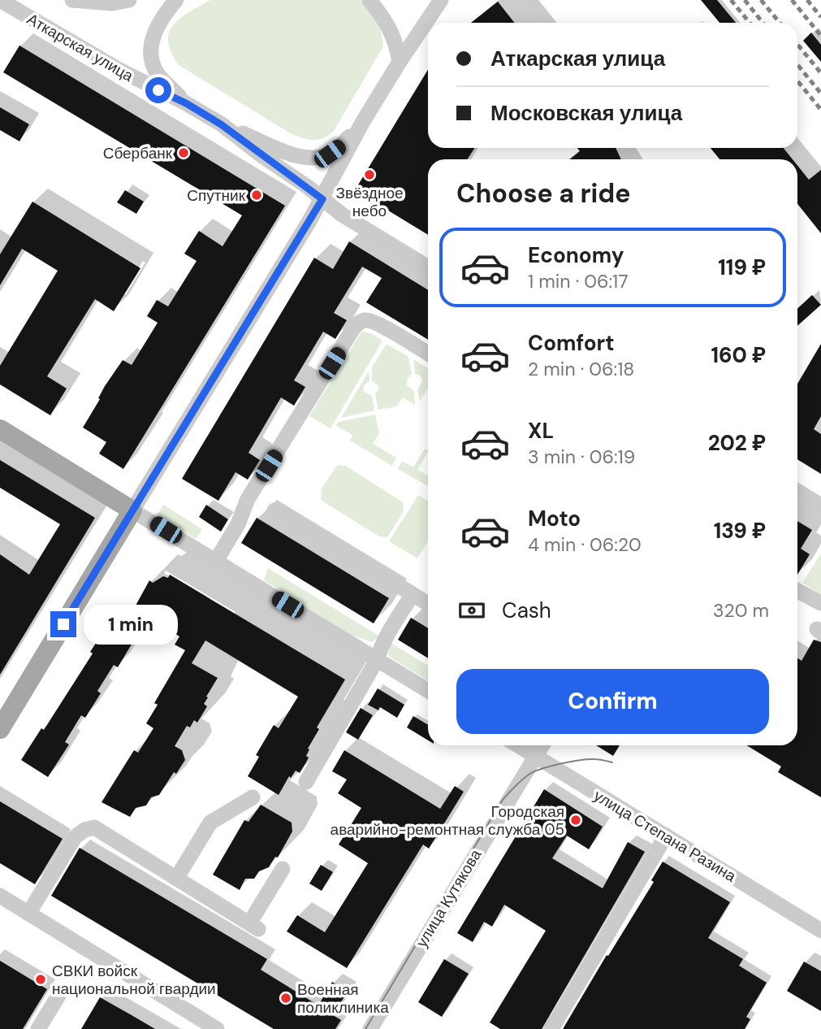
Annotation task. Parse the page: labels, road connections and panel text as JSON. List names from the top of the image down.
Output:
{
  "streets": {
    "street": ["Аткарская улица", "улица Степана Разина", "улица Кутякова"]
  },
  "crossings": [
    ["улица Степана Разина", "улица Кутякова"]
  ],
  "places": [
    "Сбербанк",
    "Звёздное небо",
    "Спутник",
    "Городская аварийно-ремонтная служба 05",
    "СВКИ войск национальной гвардии",
    "Военная поликлиника"
  ],
  "page": {
    "banner": ["Аткарская улица", "Московская улица"],
    "heading": "Choose a ride",
    "list": [
      {
        "name": "Economy",
        "note": "1 min · 06:17",
        "value": "119 ₽"
      },
      {
        "name": "Comfort",
        "note": "2 min · 06:18",
        "value": "160 ₽"
      },
      {
        "name": "XL",
        "note": "3 min · 06:19",
        "value": "202 ₽"
      },
      {
        "name": "Moto",
        "note": "4 min · 06:20",
        "value": "139 ₽"
      }
    ],
    "pay": ["Cash", "320 m"],
    "bubble": "1 min",
    "buttons": "Confirm"
  }
}
